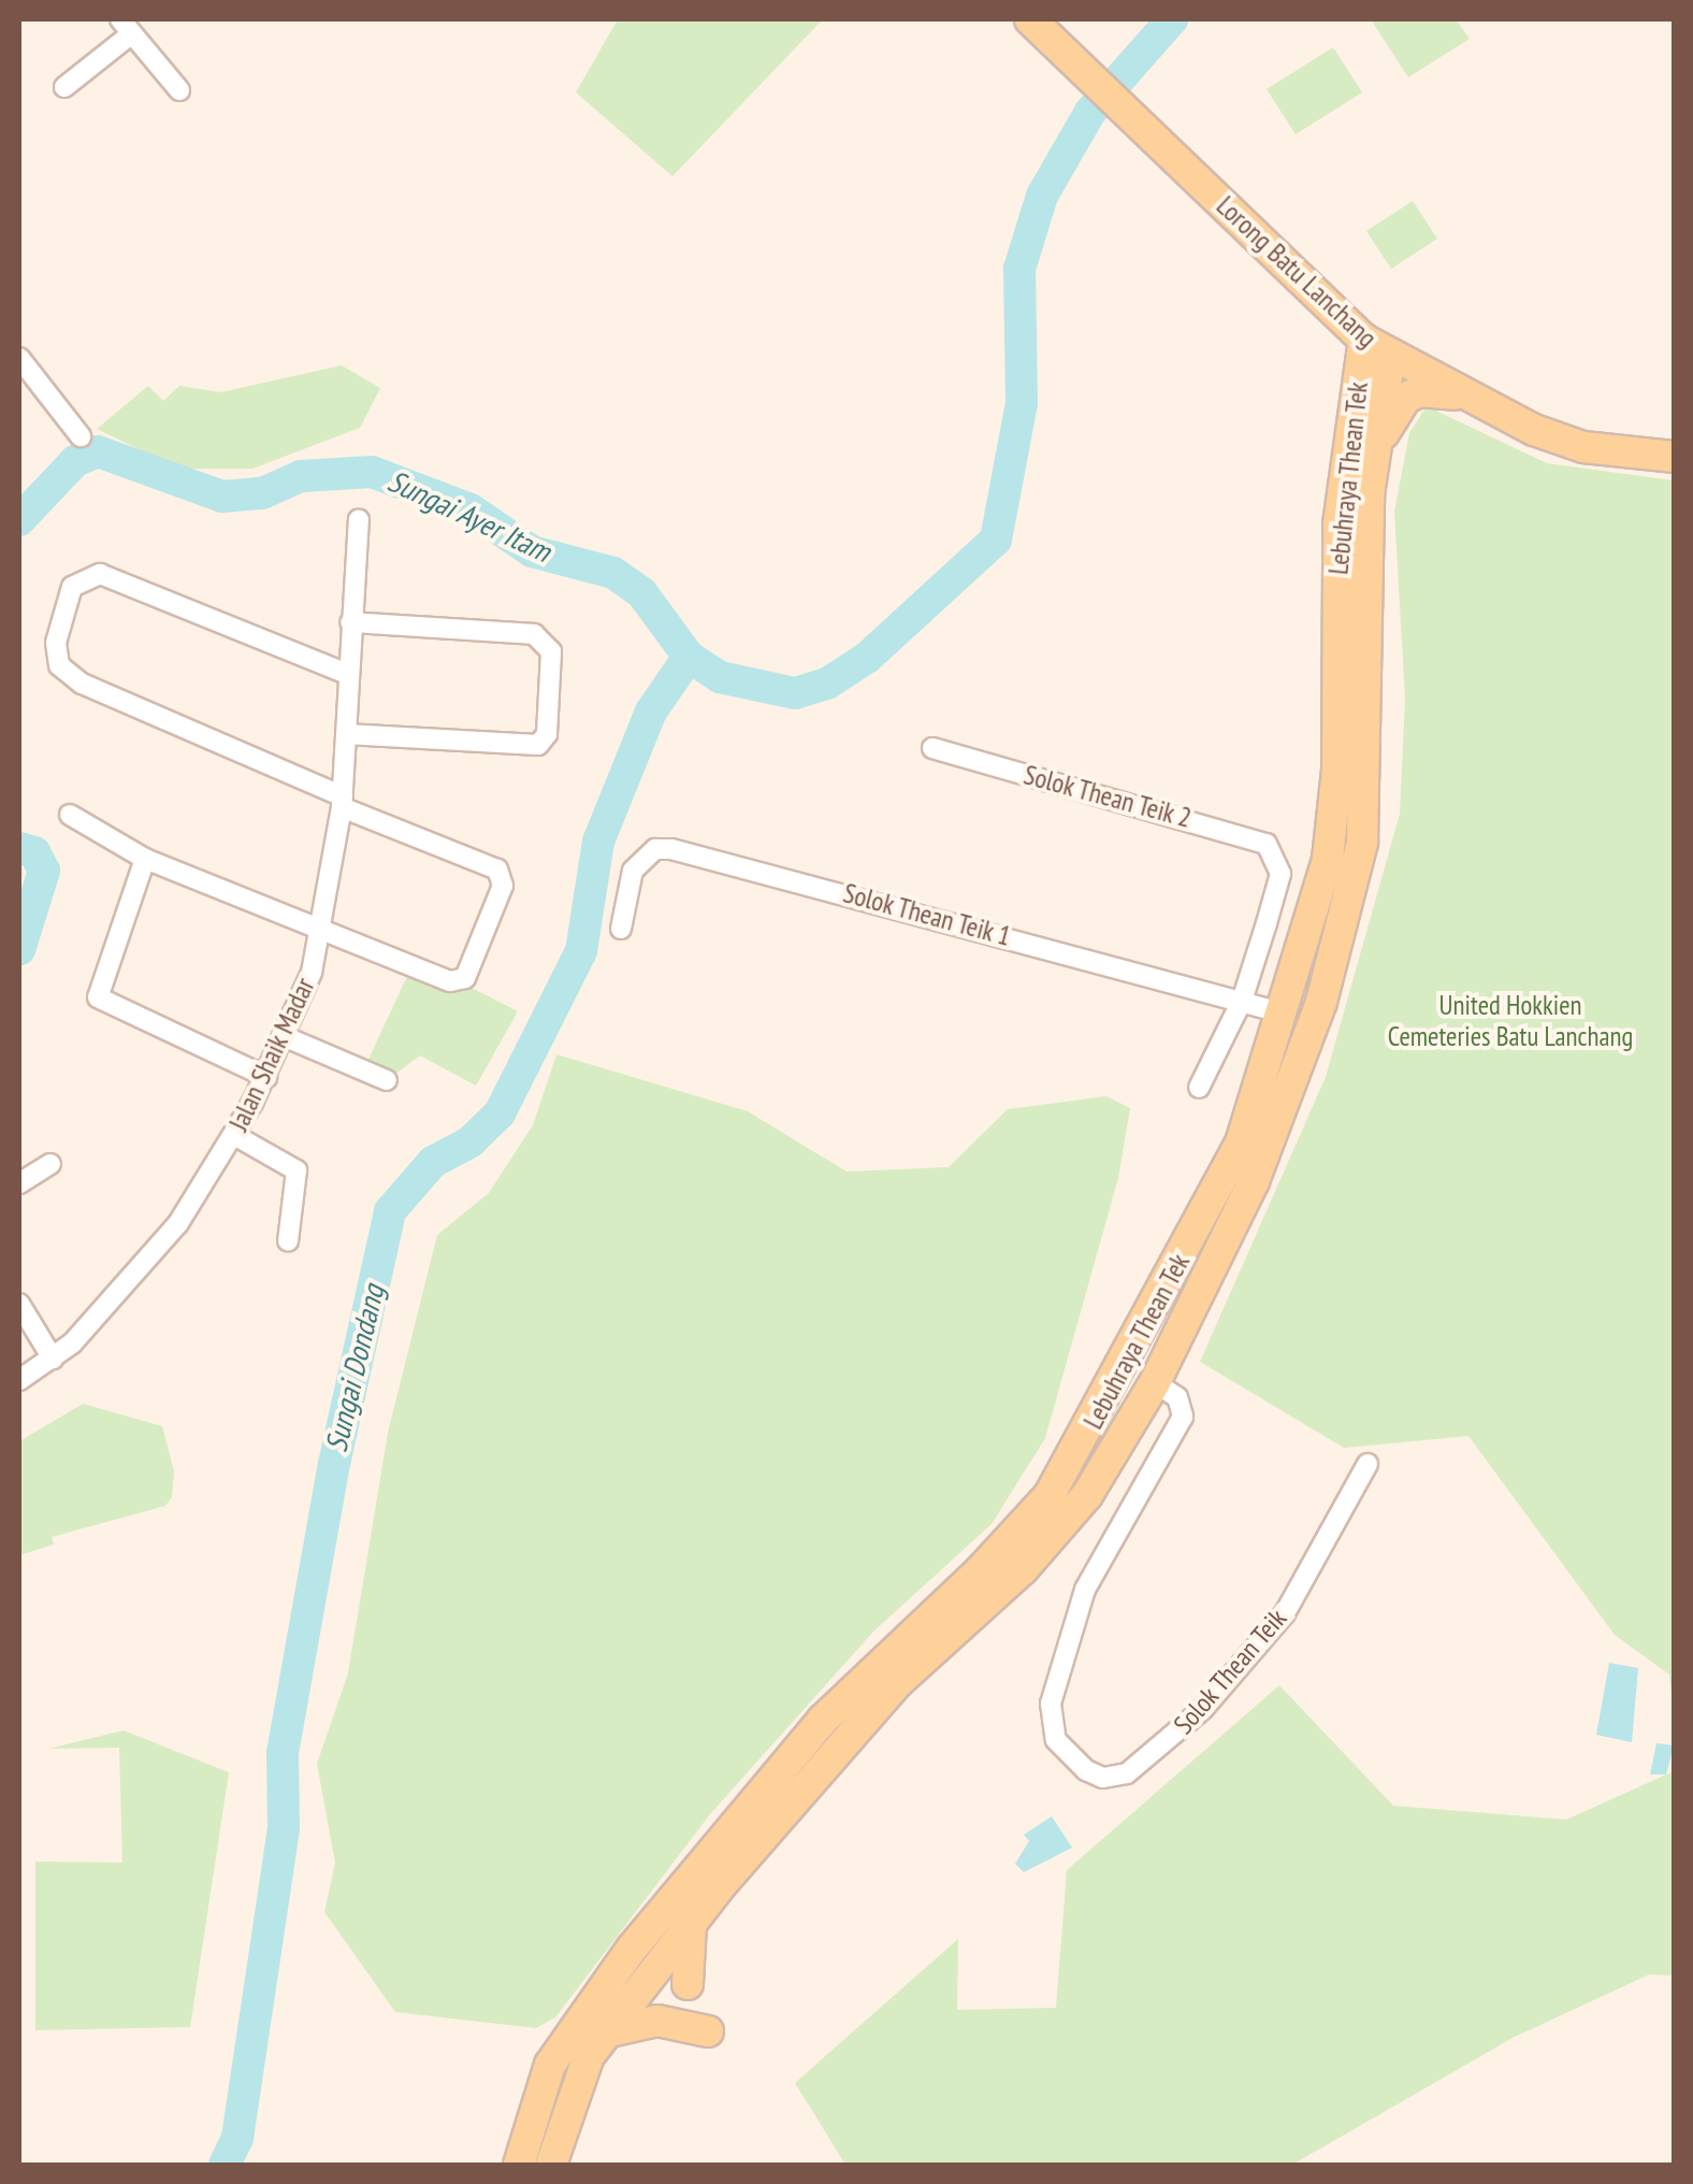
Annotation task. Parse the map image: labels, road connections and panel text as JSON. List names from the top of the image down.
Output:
{
  "streets": {
    "main road": ["Lorong Batu Lanchang", "Lebuhraya Thean Tek"],
    "street": [
      "Solok Thean Teik 2",
      "Solok Thean Teik 1",
      "Jalan Shaik Madar",
      "Solok Thean Teik"
    ]
  },
  "crossings": [
    ["Lorong Batu Lanchang", "Lebuhraya Thean Tek"],
    ["Lebuhraya Thean Tek", "Solok Thean Teik 1"],
    ["Lebuhraya Thean Tek", "Solok Thean Teik"],
    ["Solok Thean Teik 2", "Solok Thean Teik 1"]
  ],
  "water": ["Sungai Ayer Itam", "Sungai Dondang"],
  "parks": ["United Hokkien Cemeteries Batu Lanchang"]
}
